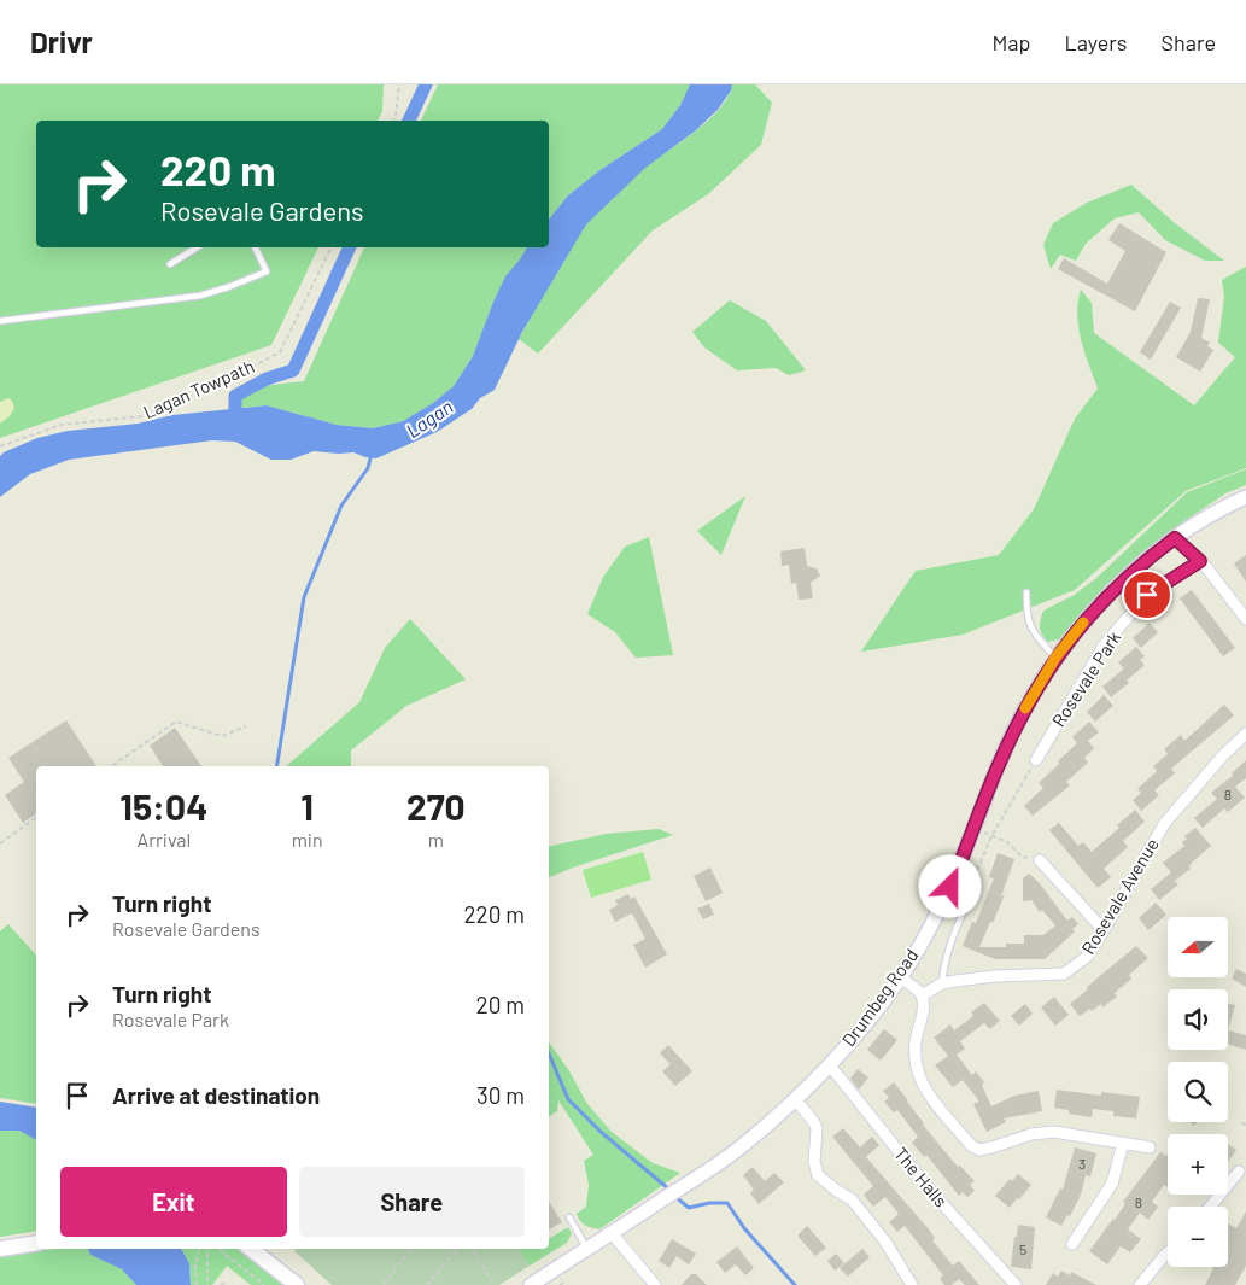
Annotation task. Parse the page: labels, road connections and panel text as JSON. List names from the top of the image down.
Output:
{
  "streets": {
    "street": [
      "Rosevale Park",
      "Rosevale Avenue",
      "Drumbeg Road",
      "The Halls"
    ],
    "path": ["Lagan Towpath"]
  },
  "crossings": [
    ["Drumbeg Road", "The Halls"]
  ],
  "water": ["Lagan"],
  "house_numbers": [
    "8",
    "3",
    "8",
    "5"
  ],
  "north": "left",
  "page": {
    "header": "Drivr",
    "nav": ["Map", "Layers", "Share"],
    "turn": ["220 m", "Rosevale Gardens"],
    "eta": [
      "15:04",
      "Arrival",
      "1",
      "min",
      "270",
      "m"
    ],
    "list": [
      {
        "name": "Turn right",
        "note": "Rosevale Gardens",
        "value": "220 m"
      },
      {
        "name": "Turn right",
        "note": "Rosevale Park",
        "value": "20 m"
      },
      {
        "name": "Arrive at destination",
        "value": "30 m"
      }
    ],
    "map_buttons": ["+", "−"],
    "buttons": ["Exit", "Share"]
  }
}
